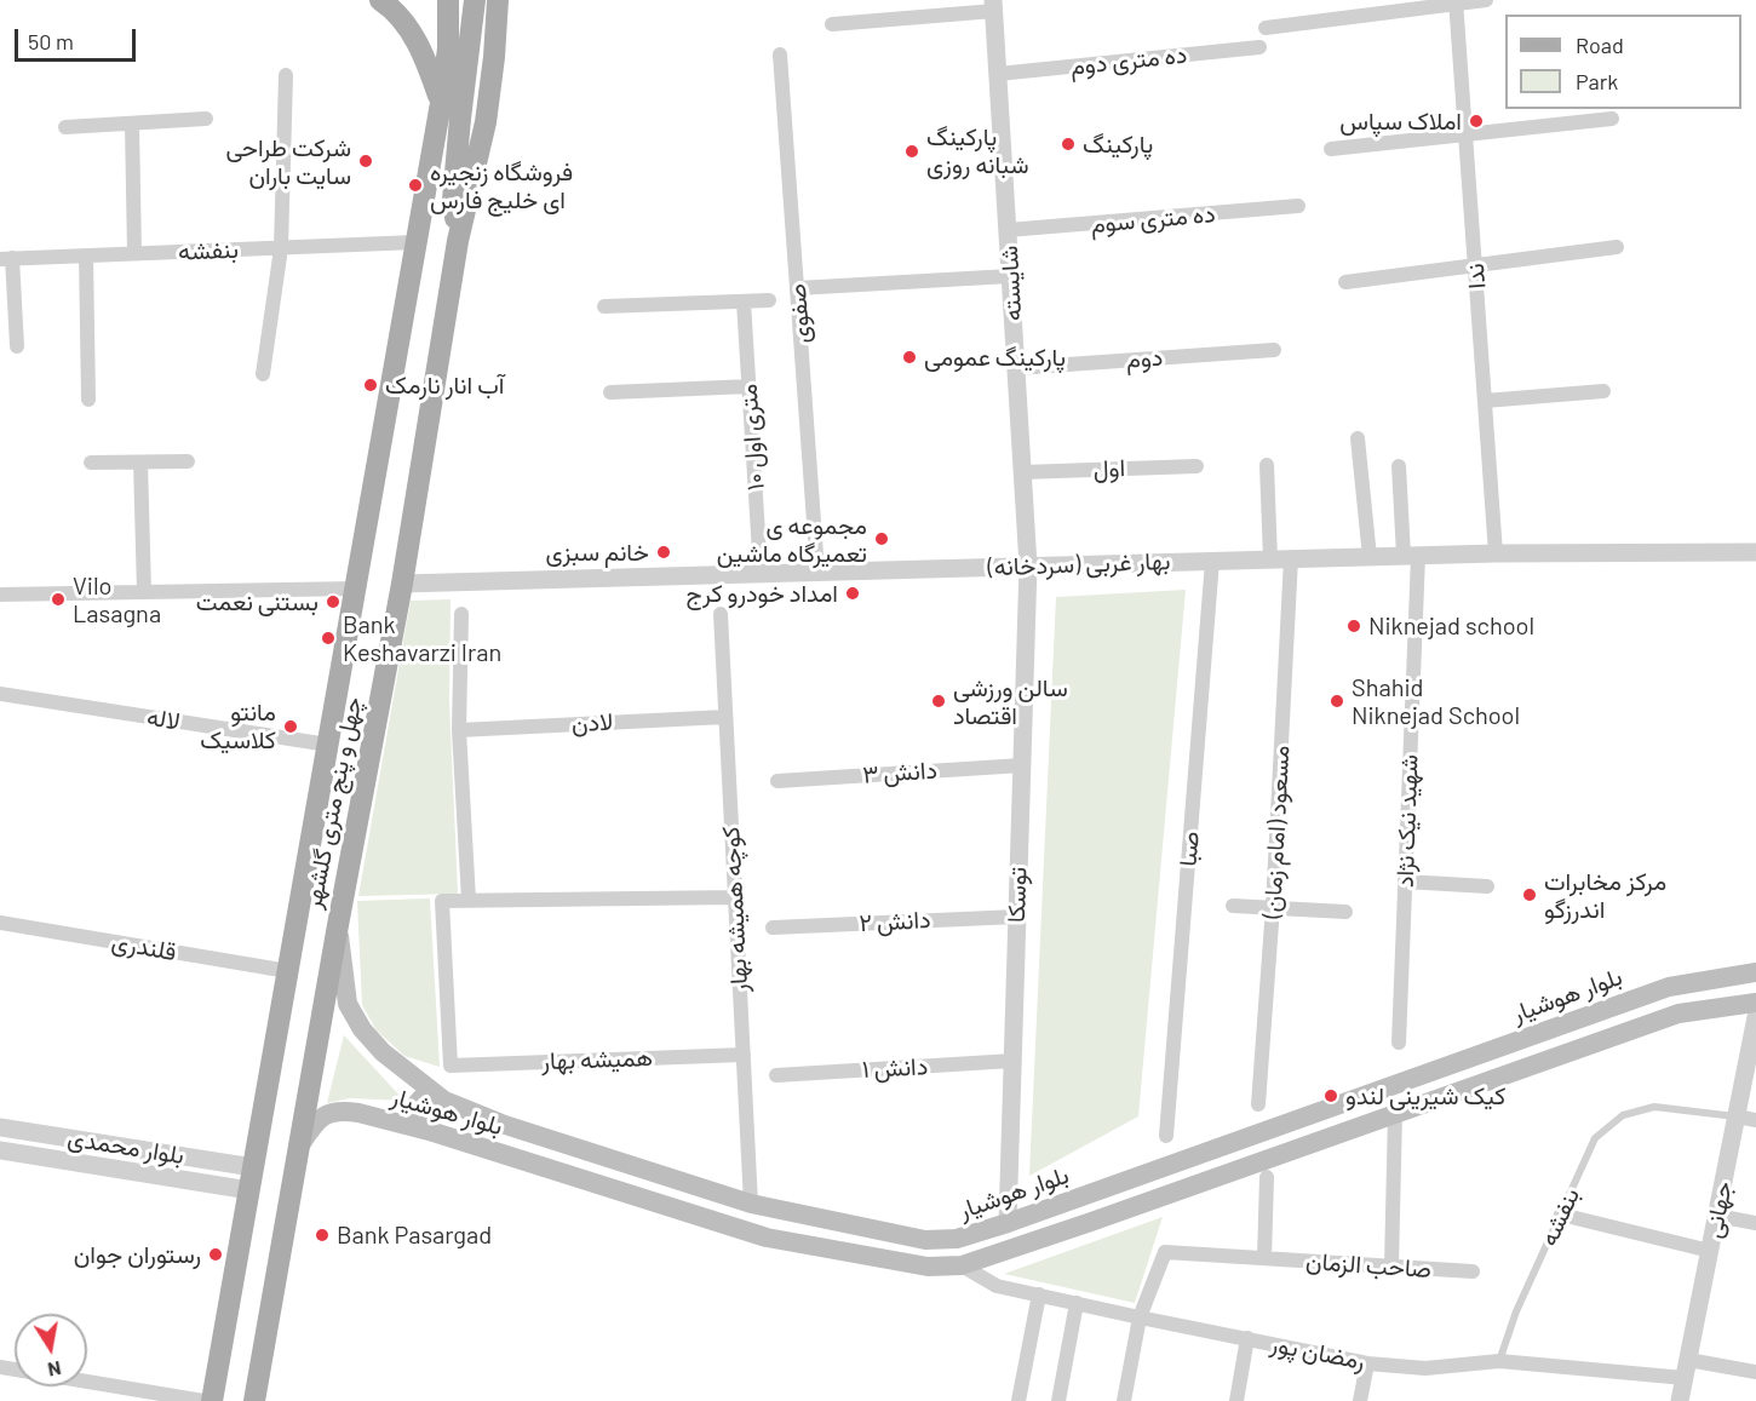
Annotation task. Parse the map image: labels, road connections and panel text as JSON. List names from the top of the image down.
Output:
{
  "streets": {
    "main road": ["چهل و پنج متری گلشهر", "بلوار هوشیار"],
    "street": [
      "ده متری دوم",
      "ده متری سوم",
      "بنفشه",
      "ندا",
      "شایسته",
      "صفوی",
      "دوم",
      "۱۰ متری اول",
      "اول",
      "بهار غربی (سردخانه)",
      "لاله",
      "لادن",
      "دانش ۳",
      "شهید نیک نژاد",
      "مسعود (امام زمان)",
      "صبا",
      "توسکا",
      "کوچه همیشه بهار",
      "دانش ۲",
      "قلندری",
      "همیشه بهار",
      "دانش ۱",
      "بلوار محمدی",
      "جهانی",
      "صاحب الزمان",
      "رمضان پور"
    ]
  },
  "crossings": [
    ["ده متری دوم", "شایسته"],
    ["ده متری سوم", "شایسته"],
    ["بنفشه", "چهل و پنج متری گلشهر"],
    ["بنفشه", "جهانی"],
    ["بنفشه", "رمضان پور"],
    ["ندا", "بهار غربی (سردخانه)"],
    ["شایسته", "دوم"],
    ["شایسته", "اول"],
    ["شایسته", "بهار غربی (سردخانه)"],
    ["شایسته", "توسکا"],
    ["صفوی", "بهار غربی (سردخانه)"],
    ["۱۰ متری اول", "بهار غربی (سردخانه)"],
    ["بهار غربی (سردخانه)", "چهل و پنج متری گلشهر"],
    ["بهار غربی (سردخانه)", "شهید نیک نژاد"],
    ["بهار غربی (سردخانه)", "مسعود (امام زمان)"],
    ["بهار غربی (سردخانه)", "صبا"],
    ["بهار غربی (سردخانه)", "توسکا"],
    ["لاله", "چهل و پنج متری گلشهر"],
    ["لادن", "کوچه همیشه بهار"],
    ["دانش ۳", "توسکا"],
    ["چهل و پنج متری گلشهر", "قلندری"],
    ["چهل و پنج متری گلشهر", "بلوار هوشیار"],
    ["چهل و پنج متری گلشهر", "بلوار محمدی"],
    ["توسکا", "دانش ۲"],
    ["توسکا", "بلوار هوشیار"],
    ["توسکا", "دانش ۱"],
    ["کوچه همیشه بهار", "بلوار هوشیار"],
    ["کوچه همیشه بهار", "همیشه بهار"],
    ["بلوار هوشیار", "رمضان پور"],
    ["جهانی", "رمضان پور"],
    ["صاحب الزمان", "رمضان پور"]
  ],
  "places": [
    "املاک سپاس",
    "پارکینگ",
    "پارکینگ شبانه روزی",
    "شرکت طراحی سایت باران",
    "فروشگاه زنجیره ای خلیج فارس",
    "پارکینگ عمومی",
    "آب انار نارمک",
    "مجموعه ی تعمیرگاه ماشین",
    "خانم سبزی",
    "امداد خودرو کرج",
    "Vilo Lasagna",
    "بستنی نعمت",
    "Niknejad school",
    "Bank Keshavarzi Iran",
    "سالن ورزشی اقتصاد",
    "Shahid Niknejad School",
    "مانتو کلاسیک",
    "مرکز مخابرات اندرزگو",
    "کیک شیرینی لندو",
    "Bank Pasargad",
    "رستوران جوان"
  ],
  "legend": ["Road", "Park"],
  "scale_bar": "50 m",
  "north": "bottom"
}
